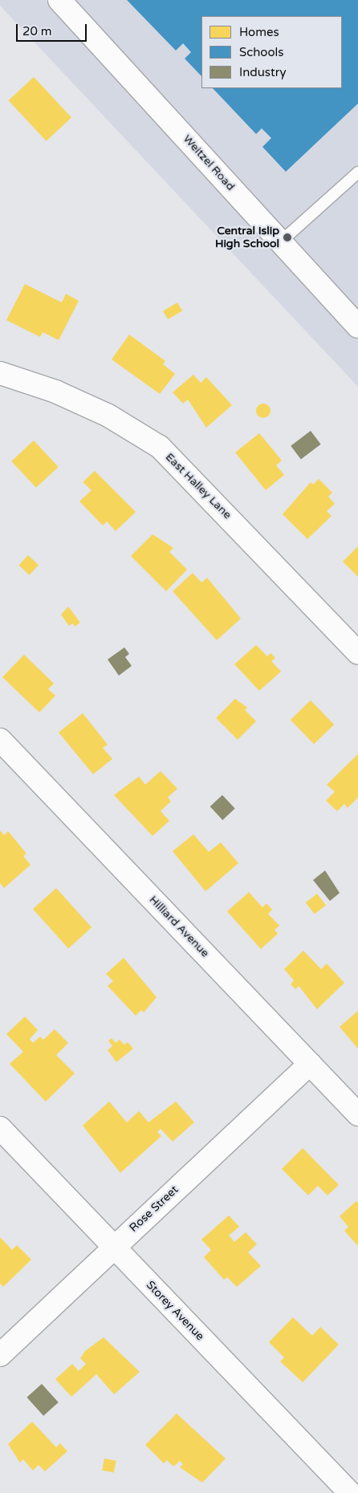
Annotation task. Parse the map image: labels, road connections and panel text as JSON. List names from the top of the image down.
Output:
{
  "streets": {
    "street": [
      "Weitzel Road",
      "East Halley Lane",
      "Hilliard Avenue",
      "Rose Street",
      "Storey Avenue"
    ]
  },
  "crossings": [
    ["Hilliard Avenue", "Rose Street"],
    ["Rose Street", "Storey Avenue"]
  ],
  "places": ["Central Islip High School"],
  "legend": ["Homes", "Schools", "Industry"],
  "scale_bar": "20 m"
}
